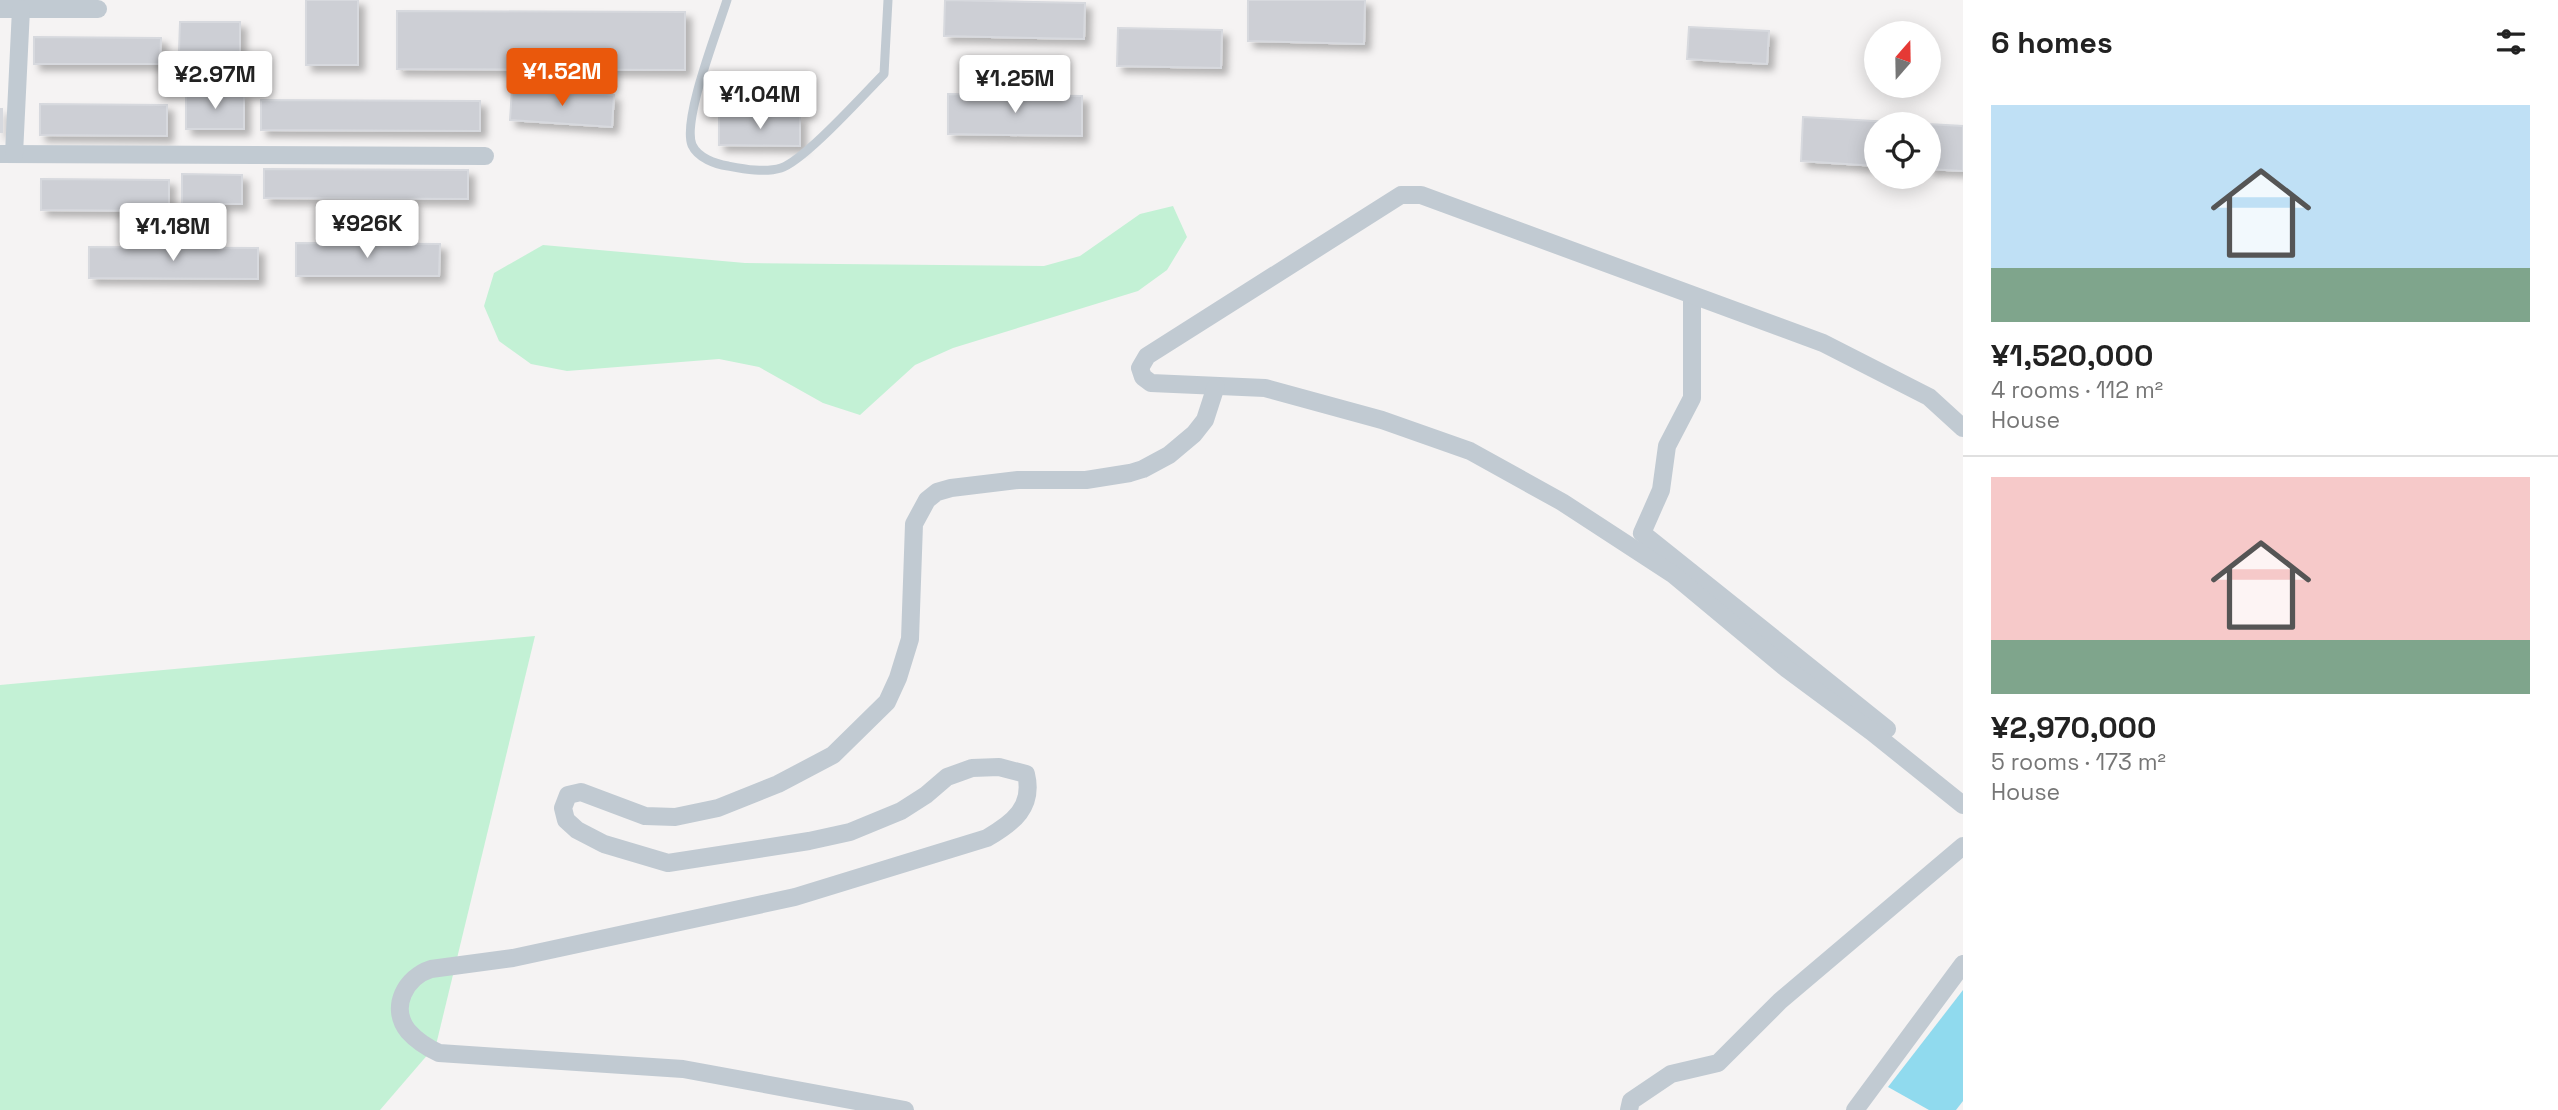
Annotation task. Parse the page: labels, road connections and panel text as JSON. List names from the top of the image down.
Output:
{
  "north": "top",
  "page": {
    "heading": "6 homes",
    "price": [
      "¥1.52M",
      "¥2.97M",
      "¥1.25M",
      "¥1.04M",
      "¥926K",
      "¥1.18M"
    ],
    "list": [
      {
        "name": "¥1,520,000",
        "note": "4 rooms · 112 m² · House"
      },
      {
        "name": "¥2,970,000",
        "note": "5 rooms · 173 m² · House"
      }
    ]
  }
}
